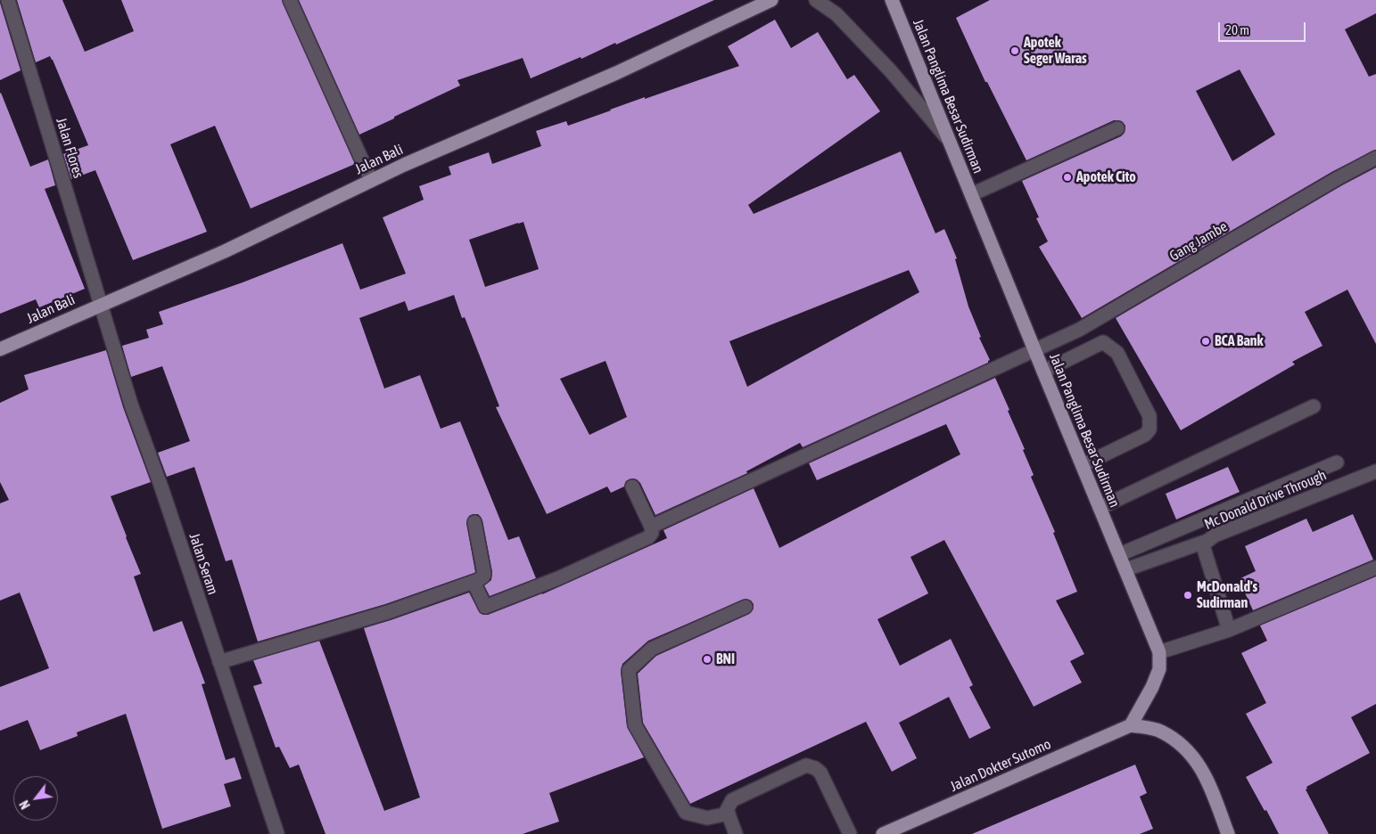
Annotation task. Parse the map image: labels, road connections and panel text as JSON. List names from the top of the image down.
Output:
{
  "streets": {
    "main road": ["Jalan Panglima Besar Sudirman", "Jalan Bali", "Jalan Dokter Sutomo"],
    "street": [
      "Jalan Flores",
      "Gang Jambe",
      "Mc Donald Drive Through",
      "Jalan Seram"
    ]
  },
  "crossings": [
    ["Jalan Panglima Besar Sudirman", "Gang Jambe"],
    ["Jalan Panglima Besar Sudirman", "Jalan Dokter Sutomo"],
    ["Jalan Flores", "Jalan Bali"],
    ["Jalan Flores", "Jalan Seram"],
    ["Jalan Bali", "Jalan Seram"]
  ],
  "places": [
    "Apotek Seger Waras",
    "Apotek Cito",
    "BCA Bank",
    "McDonald's Sudirman",
    "BNI"
  ],
  "scale_bar": "20 m",
  "north": "bottom left"
}
